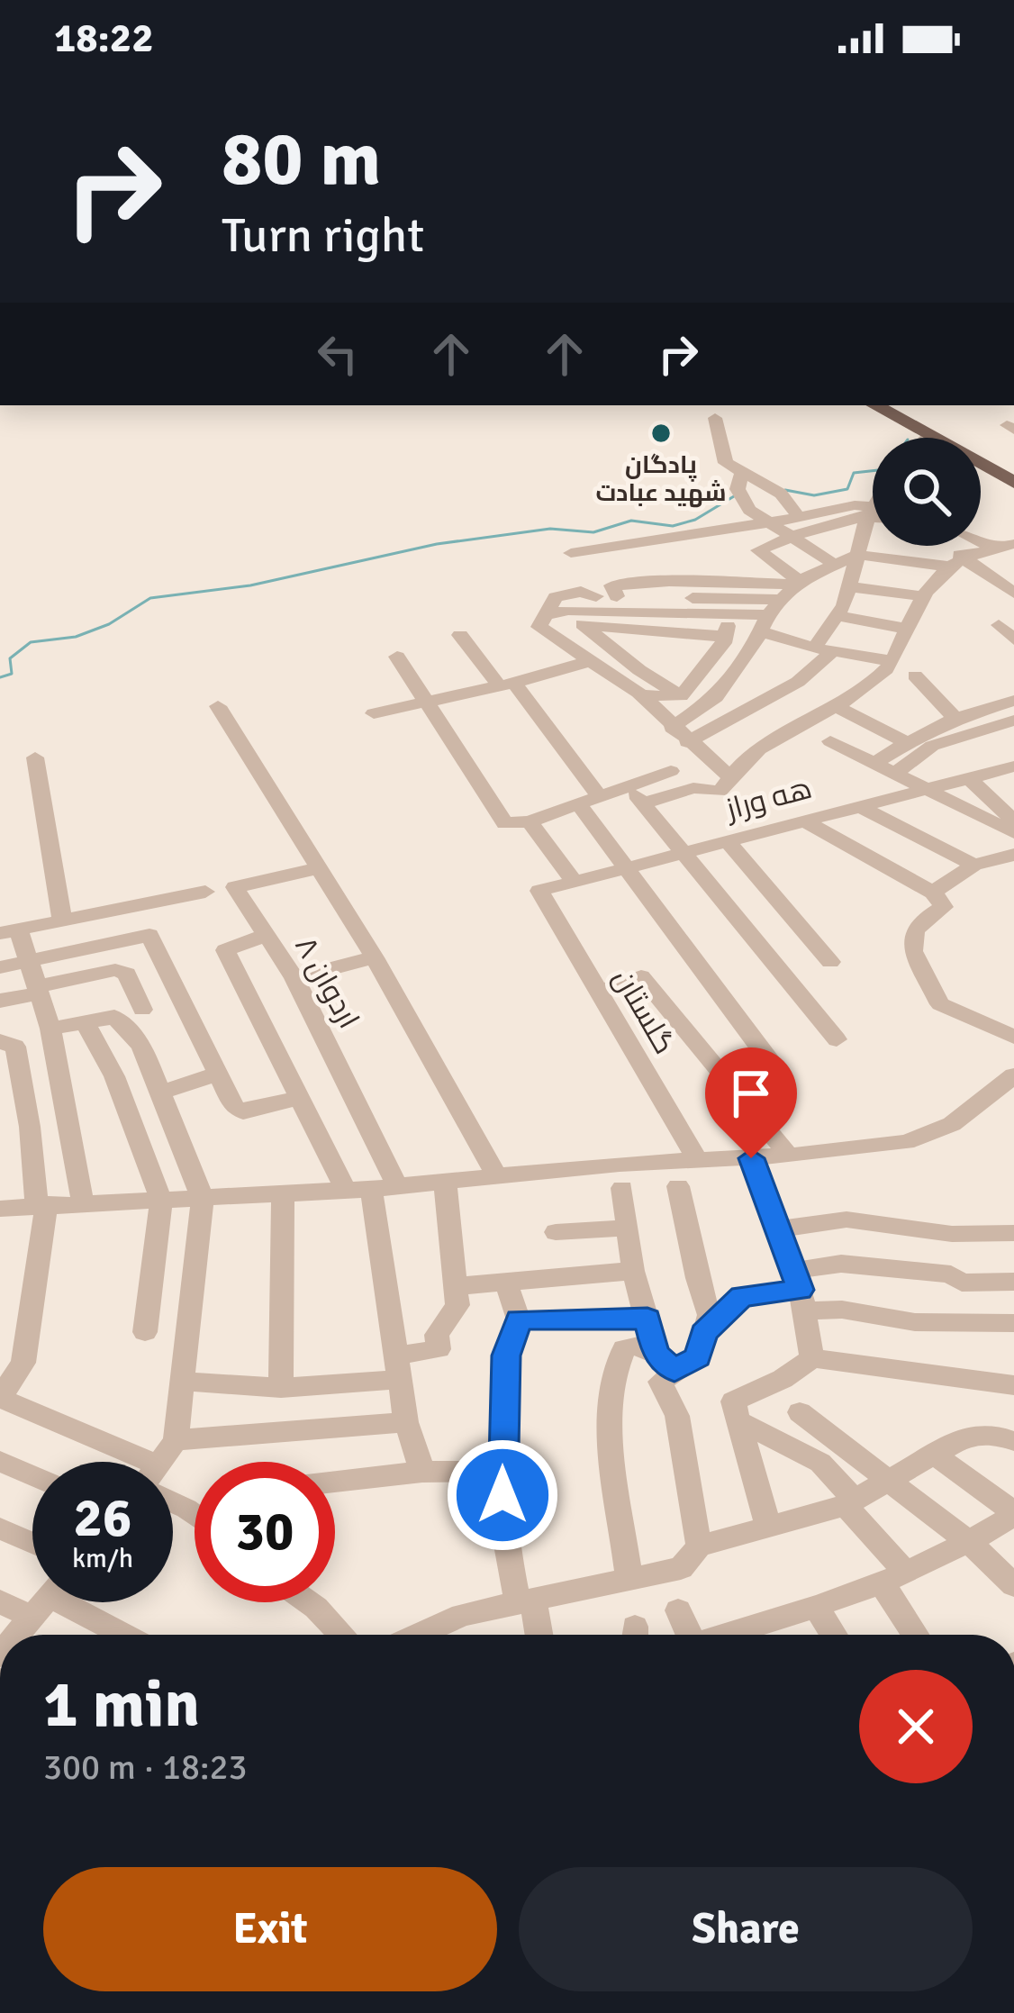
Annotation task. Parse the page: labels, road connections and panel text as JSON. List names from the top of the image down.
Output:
{
  "streets": {
    "street": ["هه وراز", "اردوان ۸", "گلستان"]
  },
  "crossings": [
    ["هه وراز", "گلستان"]
  ],
  "places": ["پادگان شهید عبادت"],
  "page": {
    "status": "18:22",
    "turn": ["80 m", "Turn right"],
    "speed": "26 km/h",
    "limit": "30",
    "heading": ["1 min", "300 m · 18:23"],
    "buttons": ["Exit", "Share"]
  }
}
